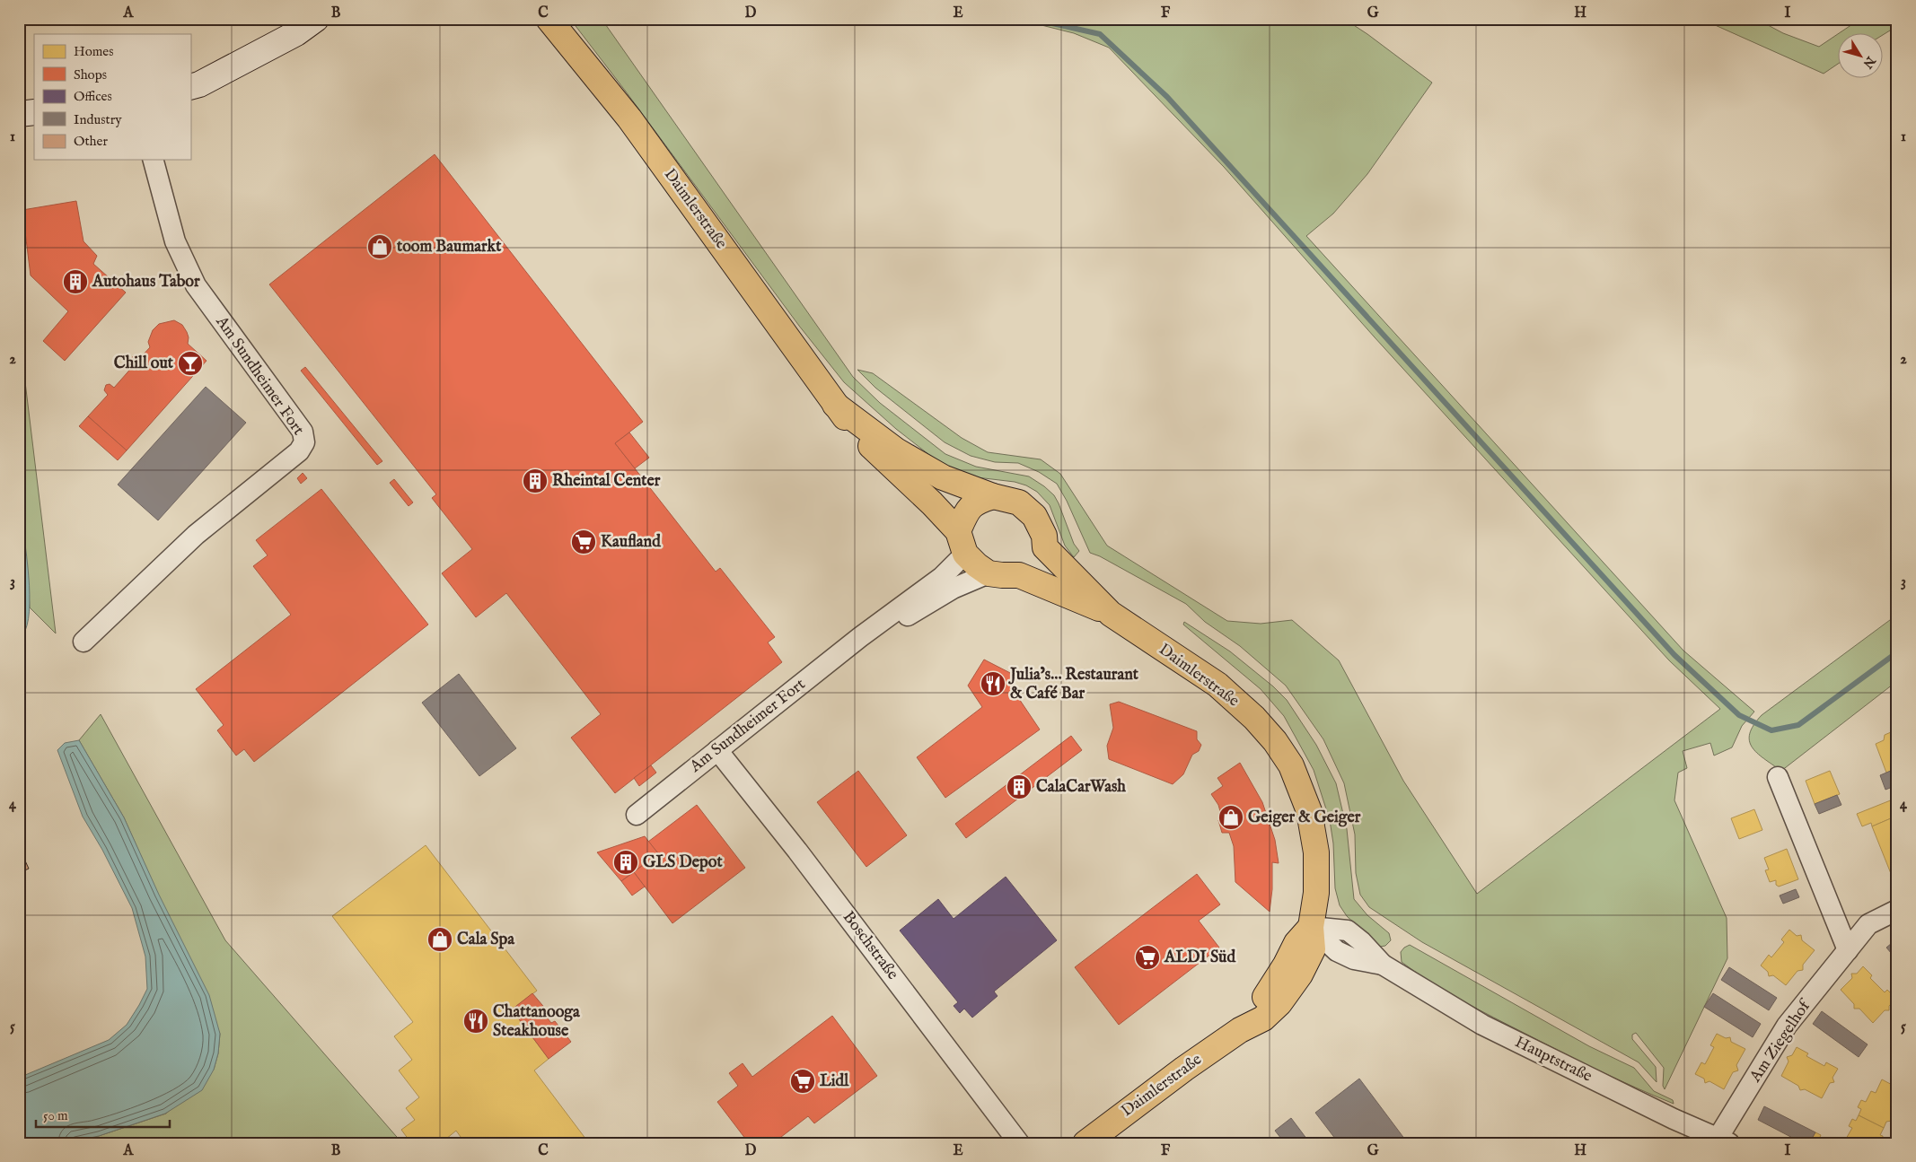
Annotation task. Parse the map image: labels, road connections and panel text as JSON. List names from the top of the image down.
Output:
{
  "streets": {
    "main road": ["Daimlerstraße"],
    "street": [
      "Am Sundheimer Fort",
      "Boschstraße",
      "Am Ziegelhof",
      "Hauptstraße"
    ]
  },
  "crossings": [
    ["Daimlerstraße", "Am Sundheimer Fort"],
    ["Daimlerstraße", "Hauptstraße"],
    ["Am Sundheimer Fort", "Boschstraße"],
    ["Am Ziegelhof", "Hauptstraße"]
  ],
  "places": {
    "shop": ["toom Baumarkt", "Geiger & Geiger", "Cala Spa"],
    "building": [
      "Autohaus Tabor",
      "Rheintal Center",
      "CalaCarWash",
      "GLS Depot"
    ],
    "bar": ["Chill out"],
    "supermarket": ["Kaufland", "ALDI Süd", "Lidl"],
    "restaurant": ["Julia’s… Restaurant & Café Bar", "Chattanooga Steakhouse"]
  },
  "legend": [
    "Homes",
    "Shops",
    "Offices",
    "Industry",
    "Other"
  ],
  "scale_bar": "50 m",
  "north": "bottom right",
  "grid": {
    "columns": [
      "A",
      "B",
      "C",
      "D",
      "E",
      "F",
      "G",
      "H",
      "I"
    ],
    "rows": [
      "1",
      "2",
      "3",
      "4",
      "5"
    ]
  }
}
